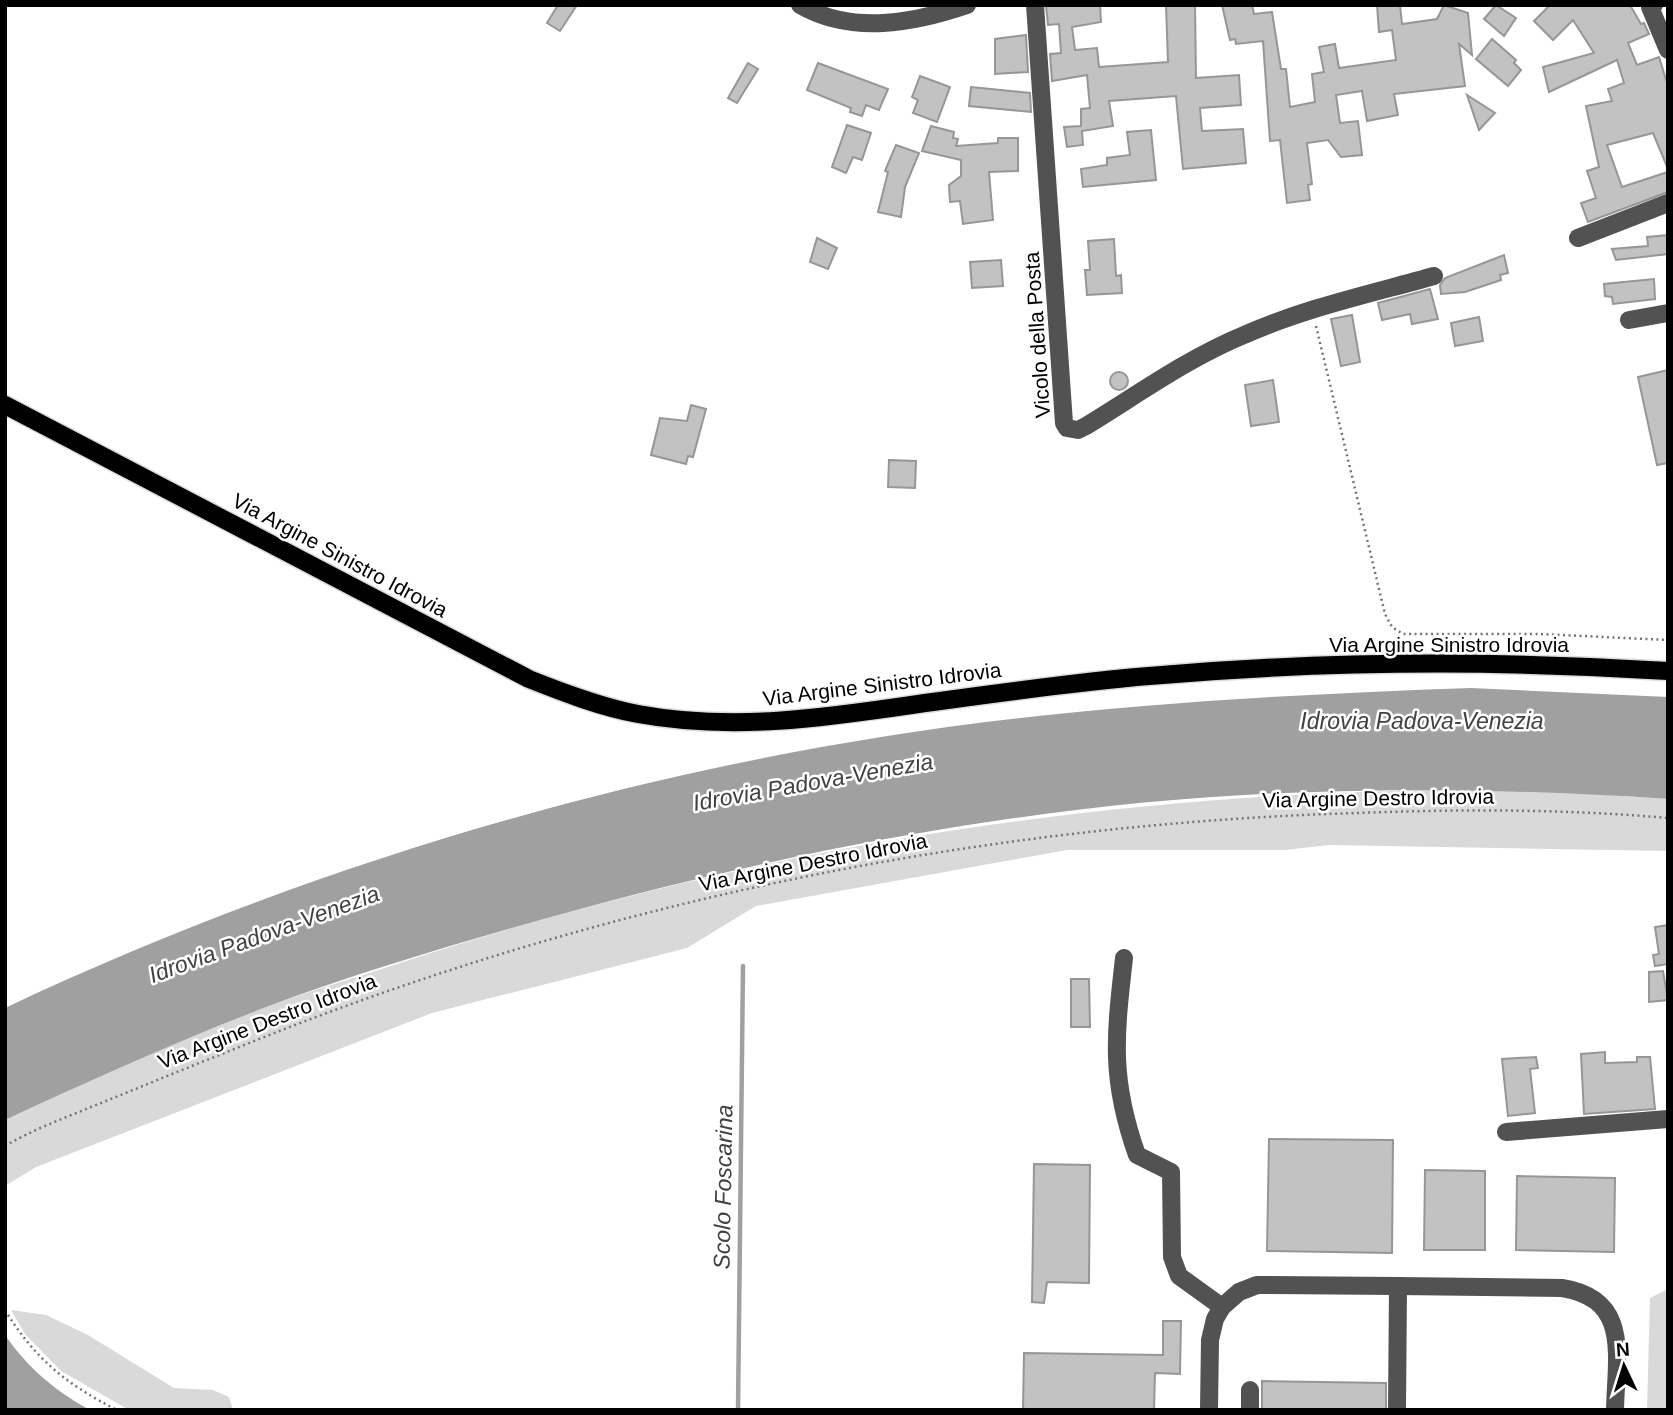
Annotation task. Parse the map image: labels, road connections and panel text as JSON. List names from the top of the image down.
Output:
{
  "streets": {
    "main road": ["Via Argine Sinistro Idrovia"],
    "street": ["Vicolo della Posta"],
    "path": ["Via Argine Destro Idrovia"]
  },
  "water": ["Idrovia Padova-Venezia", "Scolo Foscarina"],
  "north": "top"
}
